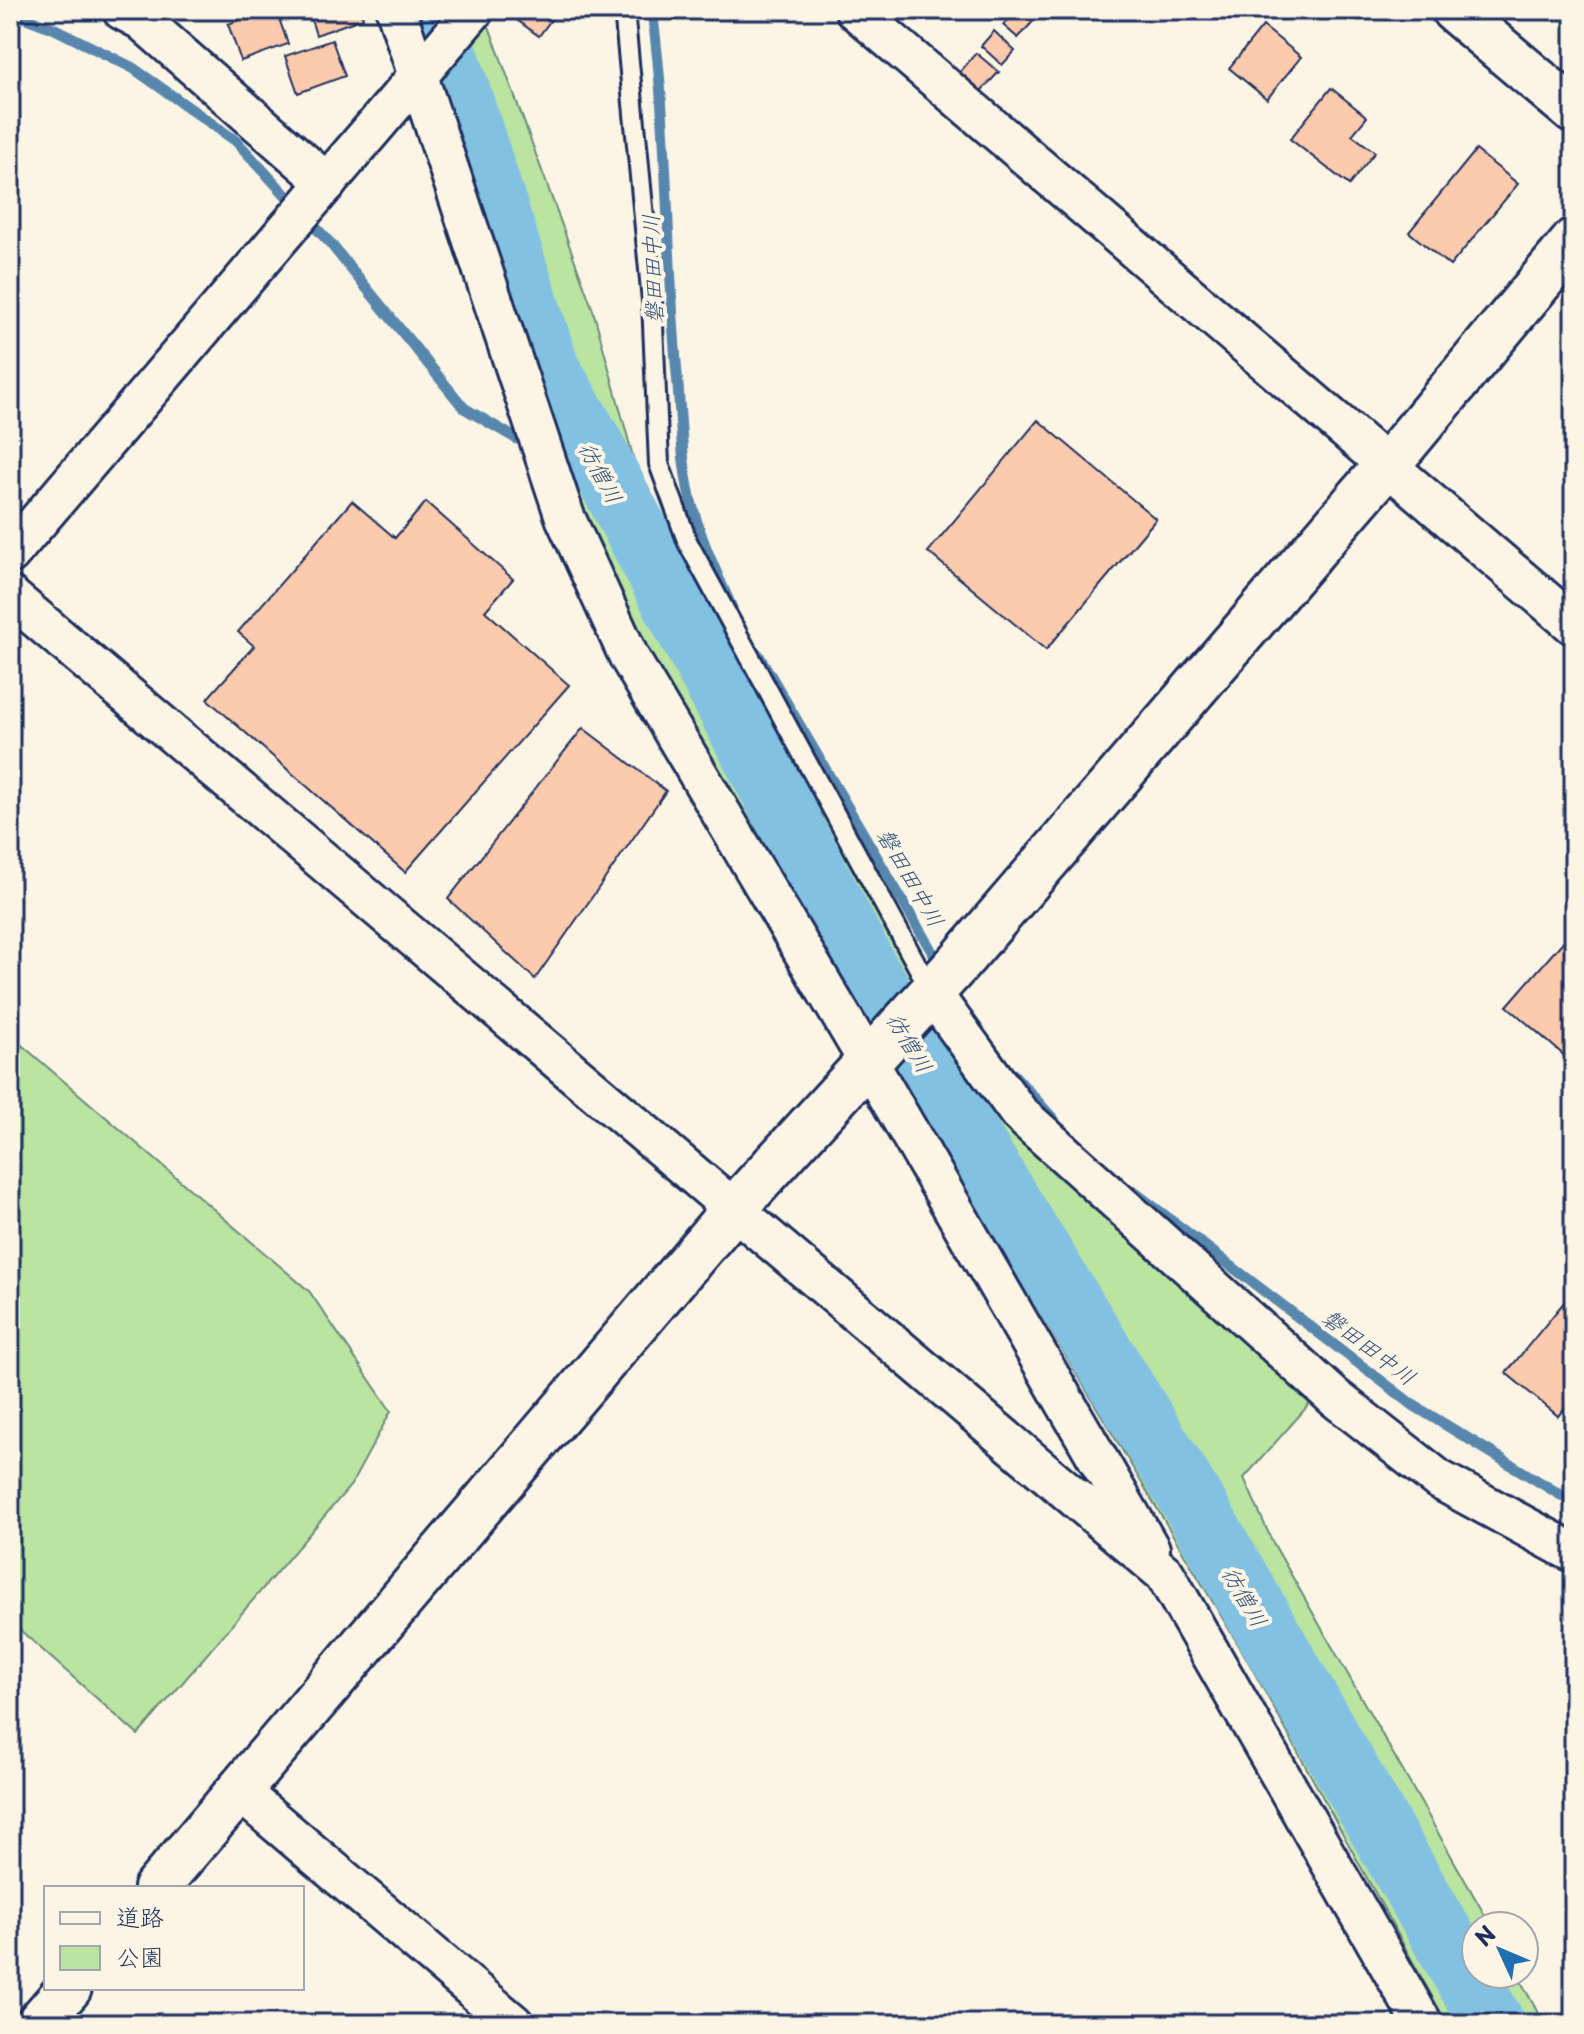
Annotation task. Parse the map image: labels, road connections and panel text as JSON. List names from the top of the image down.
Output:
{
  "water": ["磐田田中川", "彷僧川"],
  "legend": ["道路", "公園"],
  "north": "top left"
}
